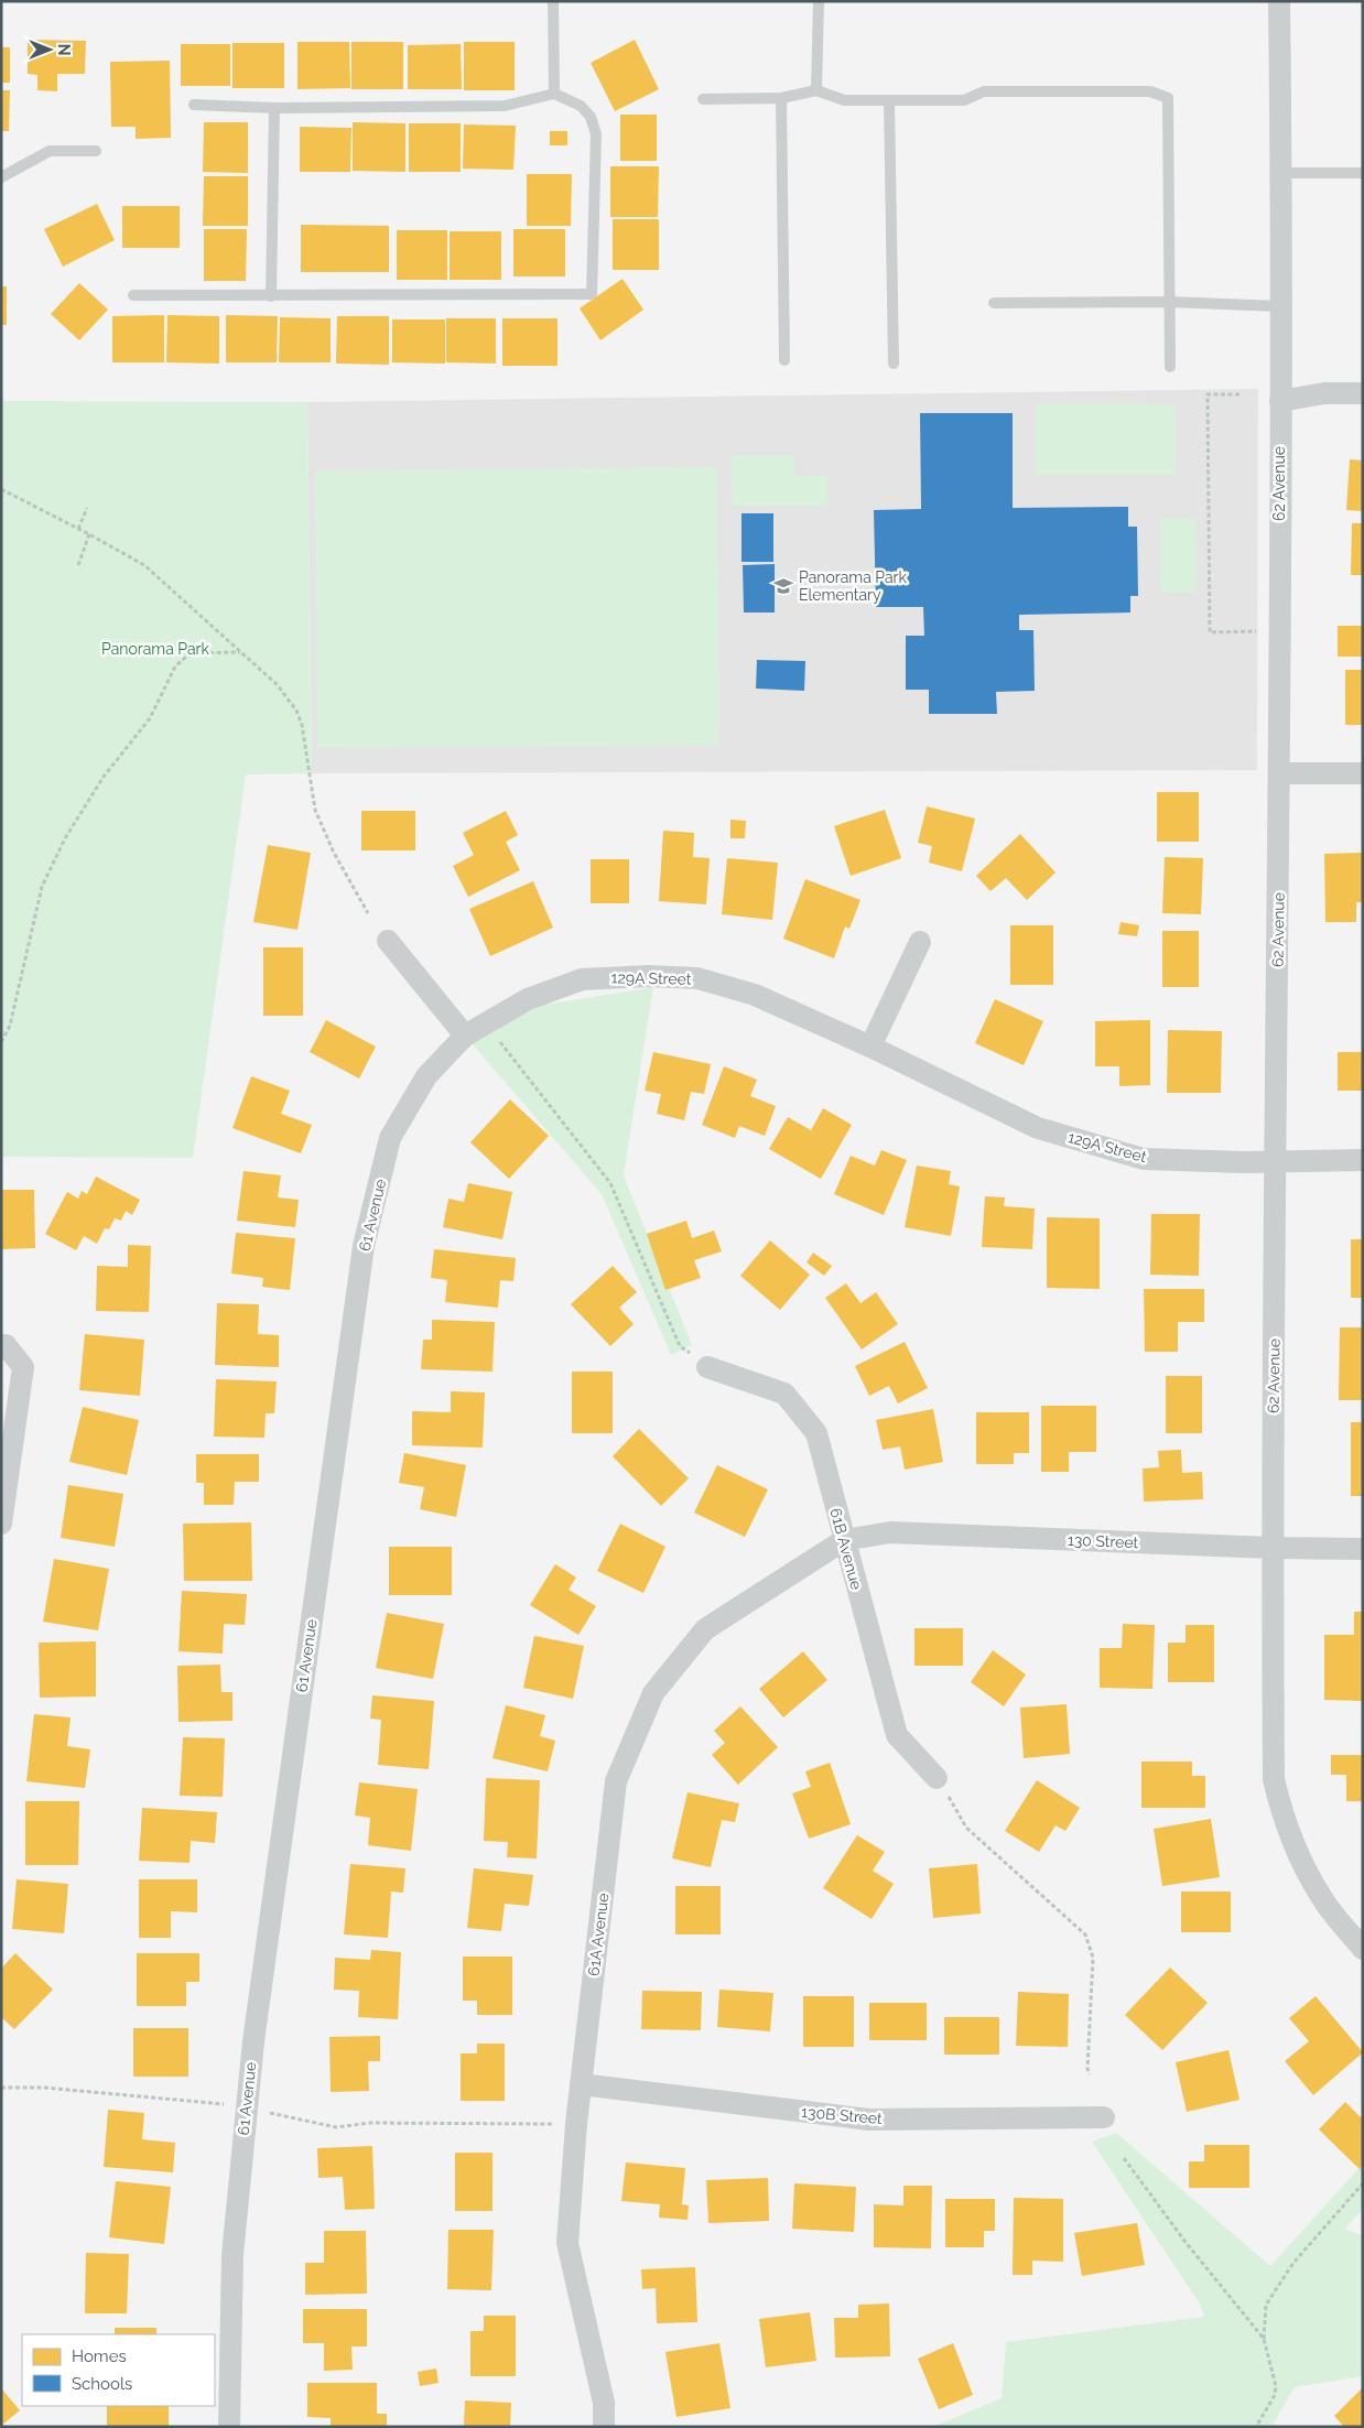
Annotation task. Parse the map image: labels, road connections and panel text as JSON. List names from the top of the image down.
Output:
{
  "streets": {
    "street": [
      "62 Avenue",
      "129A Street",
      "61 Avenue",
      "130 Street",
      "61B Avenue",
      "61A Avenue",
      "130B Street"
    ]
  },
  "crossings": [
    ["62 Avenue", "129A Street"],
    ["62 Avenue", "130 Street"],
    ["129A Street", "61 Avenue"],
    ["130 Street", "61B Avenue"],
    ["130 Street", "61A Avenue"],
    ["61B Avenue", "61A Avenue"],
    ["61A Avenue", "130B Street"]
  ],
  "parks": ["Panorama Park"],
  "places": {
    "school or university": ["Panorama Park Elementary"]
  },
  "legend": ["Homes", "Schools"],
  "north": "right"
}
